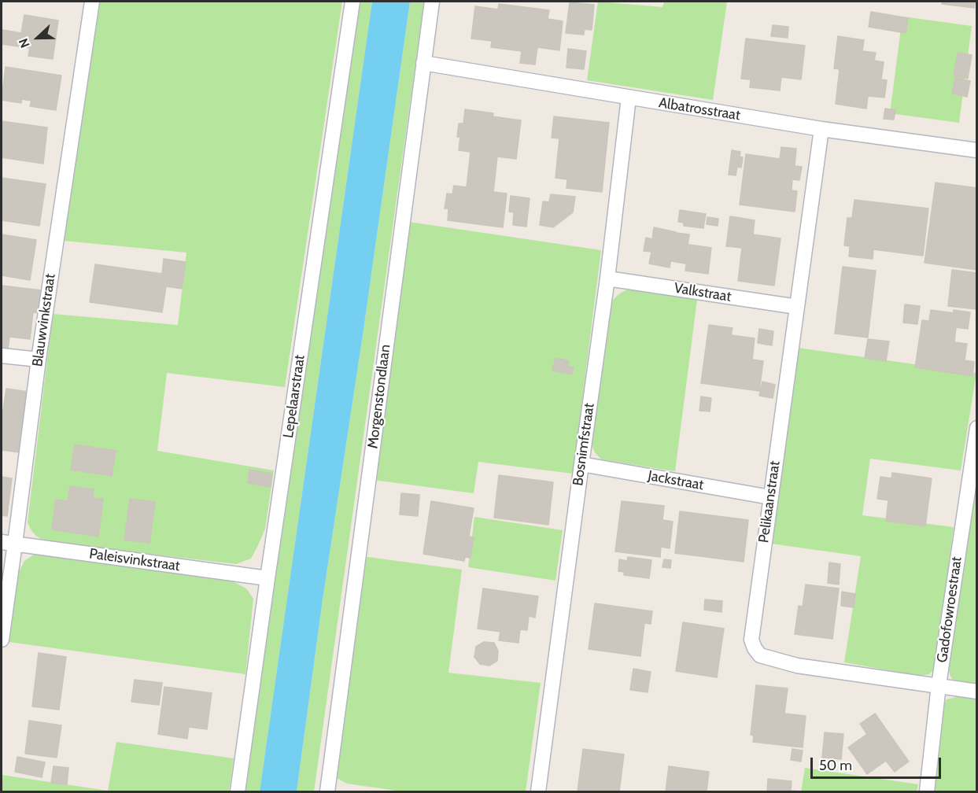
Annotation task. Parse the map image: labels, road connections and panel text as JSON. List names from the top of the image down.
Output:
{
  "streets": {
    "street": [
      "Albatrosstraat",
      "Valkstraat",
      "Blauwvinkstraat",
      "Lepelaarstraat",
      "Morgenstondlaan",
      "Bosnimfstraat",
      "Jackstraat",
      "Pelikaanstraat",
      "Paleisvinkstraat",
      "Gadofowroestraat"
    ]
  },
  "crossings": [
    ["Albatrosstraat", "Morgenstondlaan"],
    ["Albatrosstraat", "Bosnimfstraat"],
    ["Albatrosstraat", "Pelikaanstraat"],
    ["Valkstraat", "Bosnimfstraat"],
    ["Valkstraat", "Pelikaanstraat"],
    ["Blauwvinkstraat", "Paleisvinkstraat"],
    ["Lepelaarstraat", "Paleisvinkstraat"],
    ["Bosnimfstraat", "Jackstraat"],
    ["Jackstraat", "Pelikaanstraat"],
    ["Pelikaanstraat", "Gadofowroestraat"]
  ],
  "scale_bar": "50 m",
  "north": "left"
}
